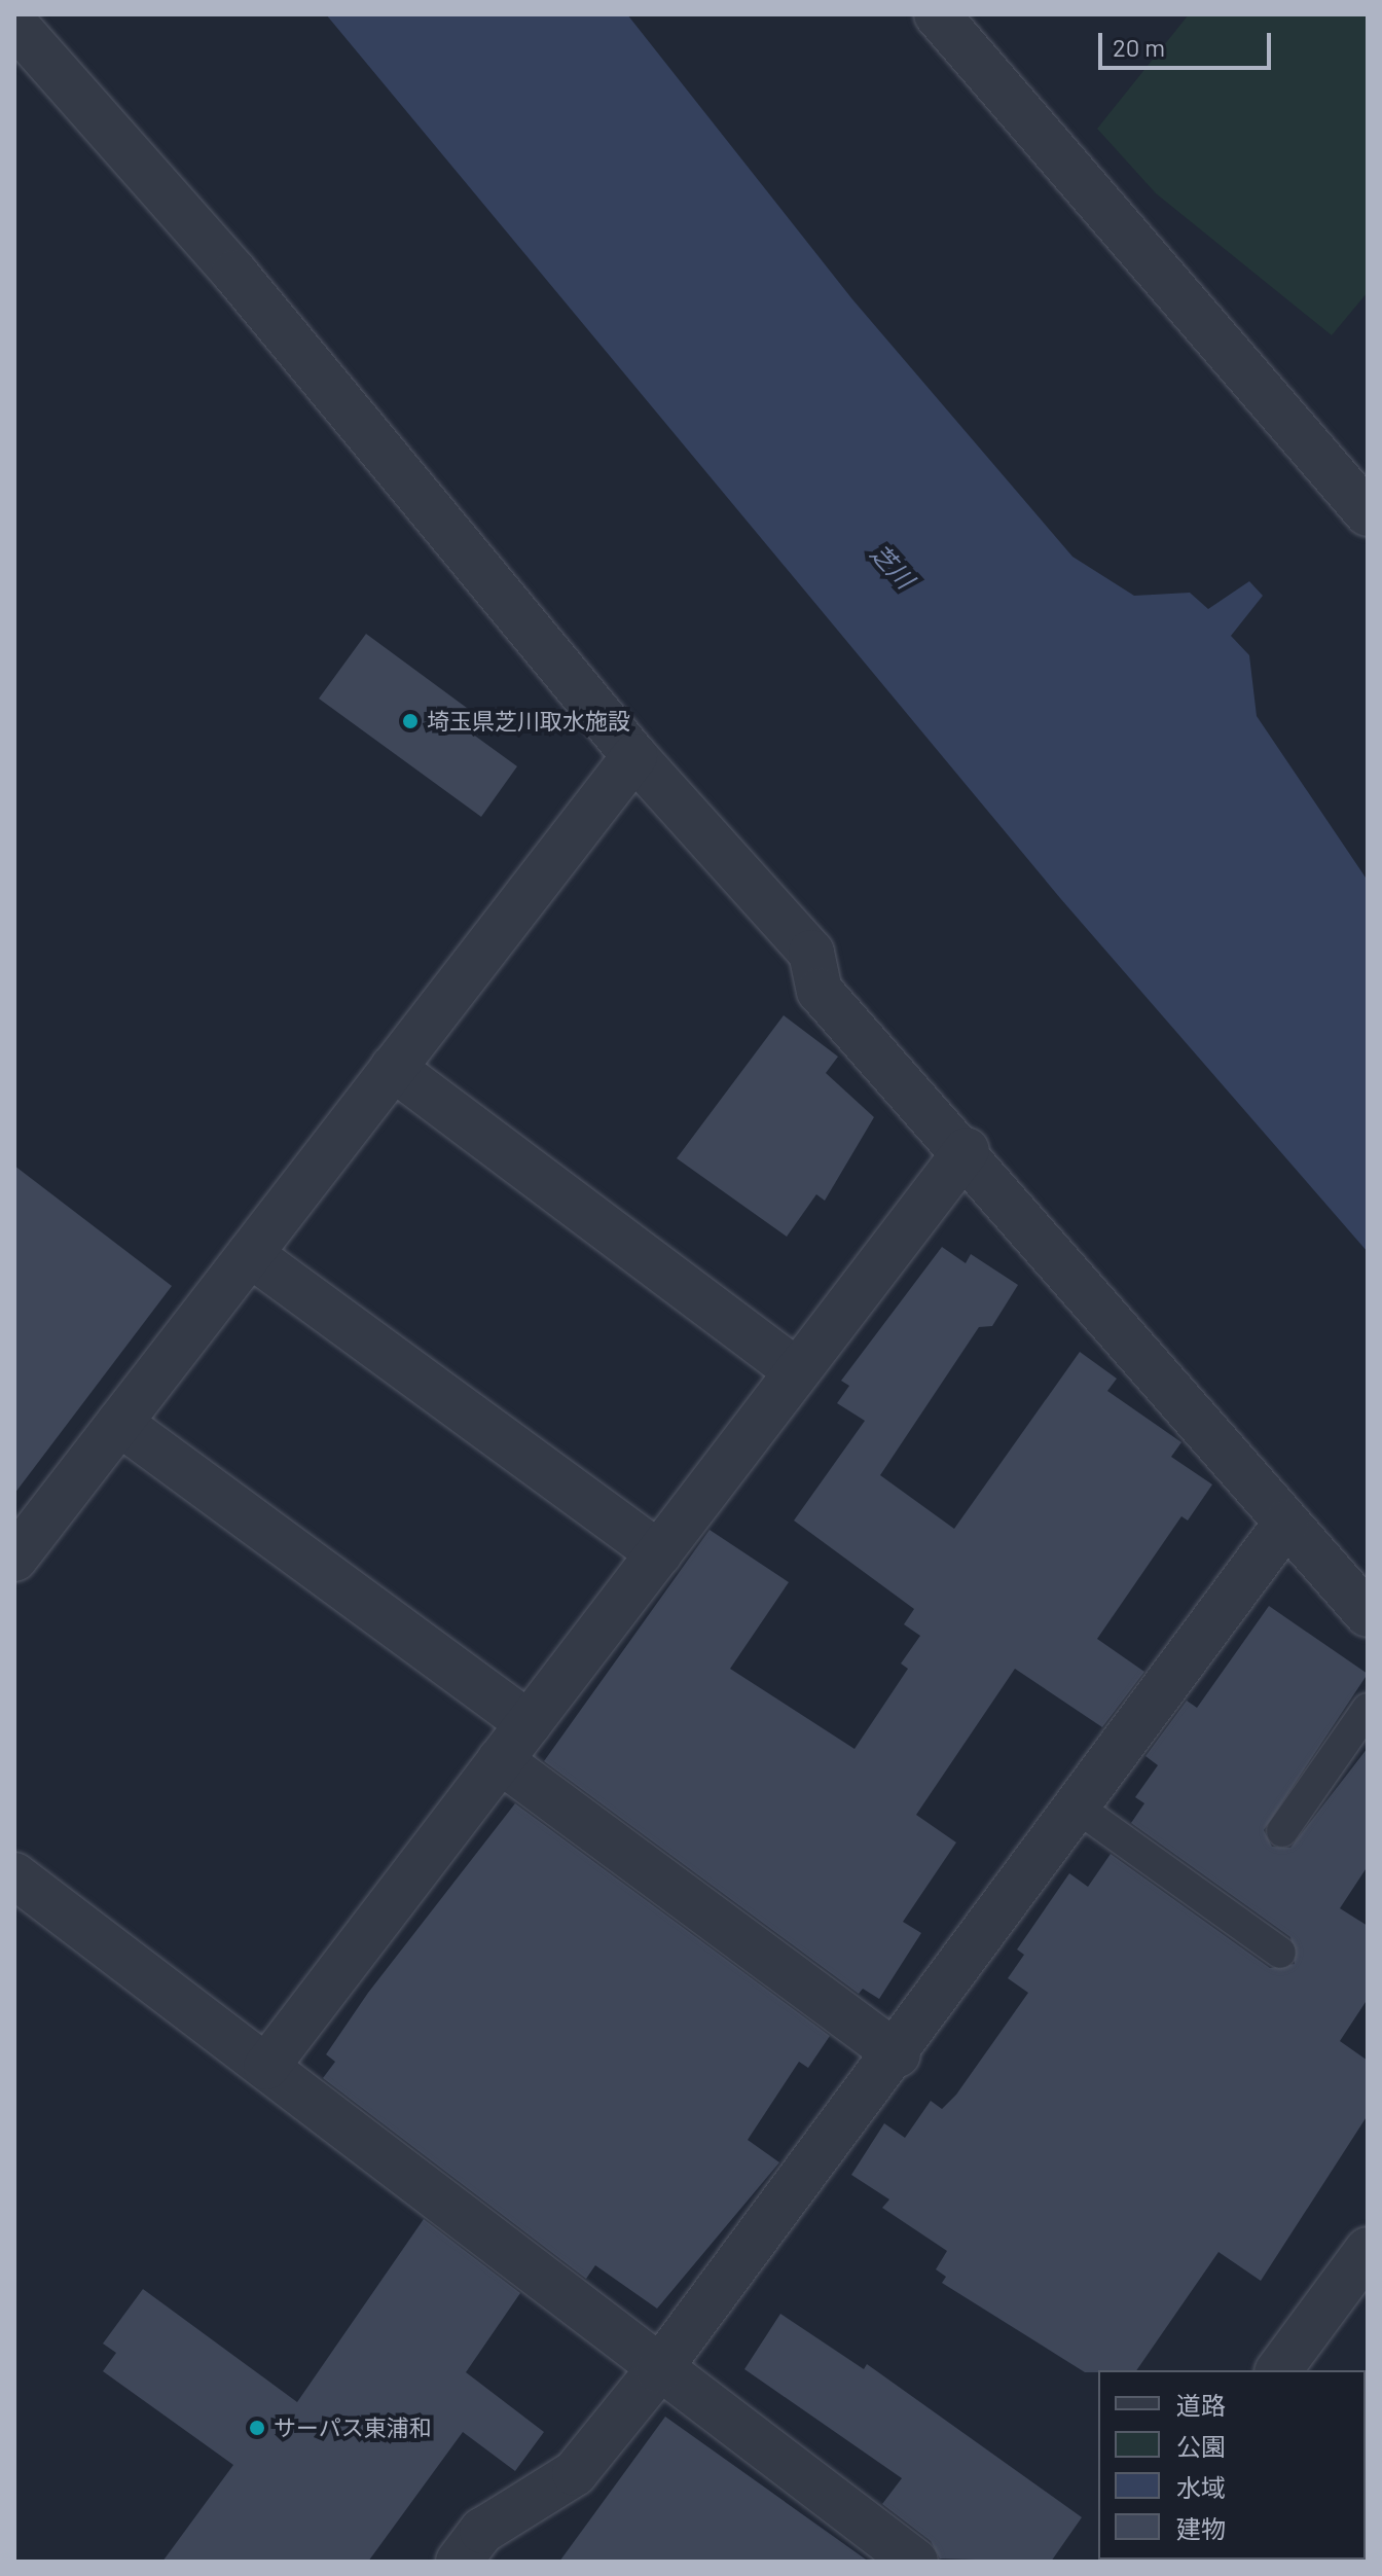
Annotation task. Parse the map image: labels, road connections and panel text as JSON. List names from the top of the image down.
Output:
{
  "water": ["芝川"],
  "places": ["埼玉県芝川取水施設", "サーパス東浦和"],
  "legend": [
    "道路",
    "公園",
    "水域",
    "建物"
  ],
  "scale_bar": "20 m"
}
